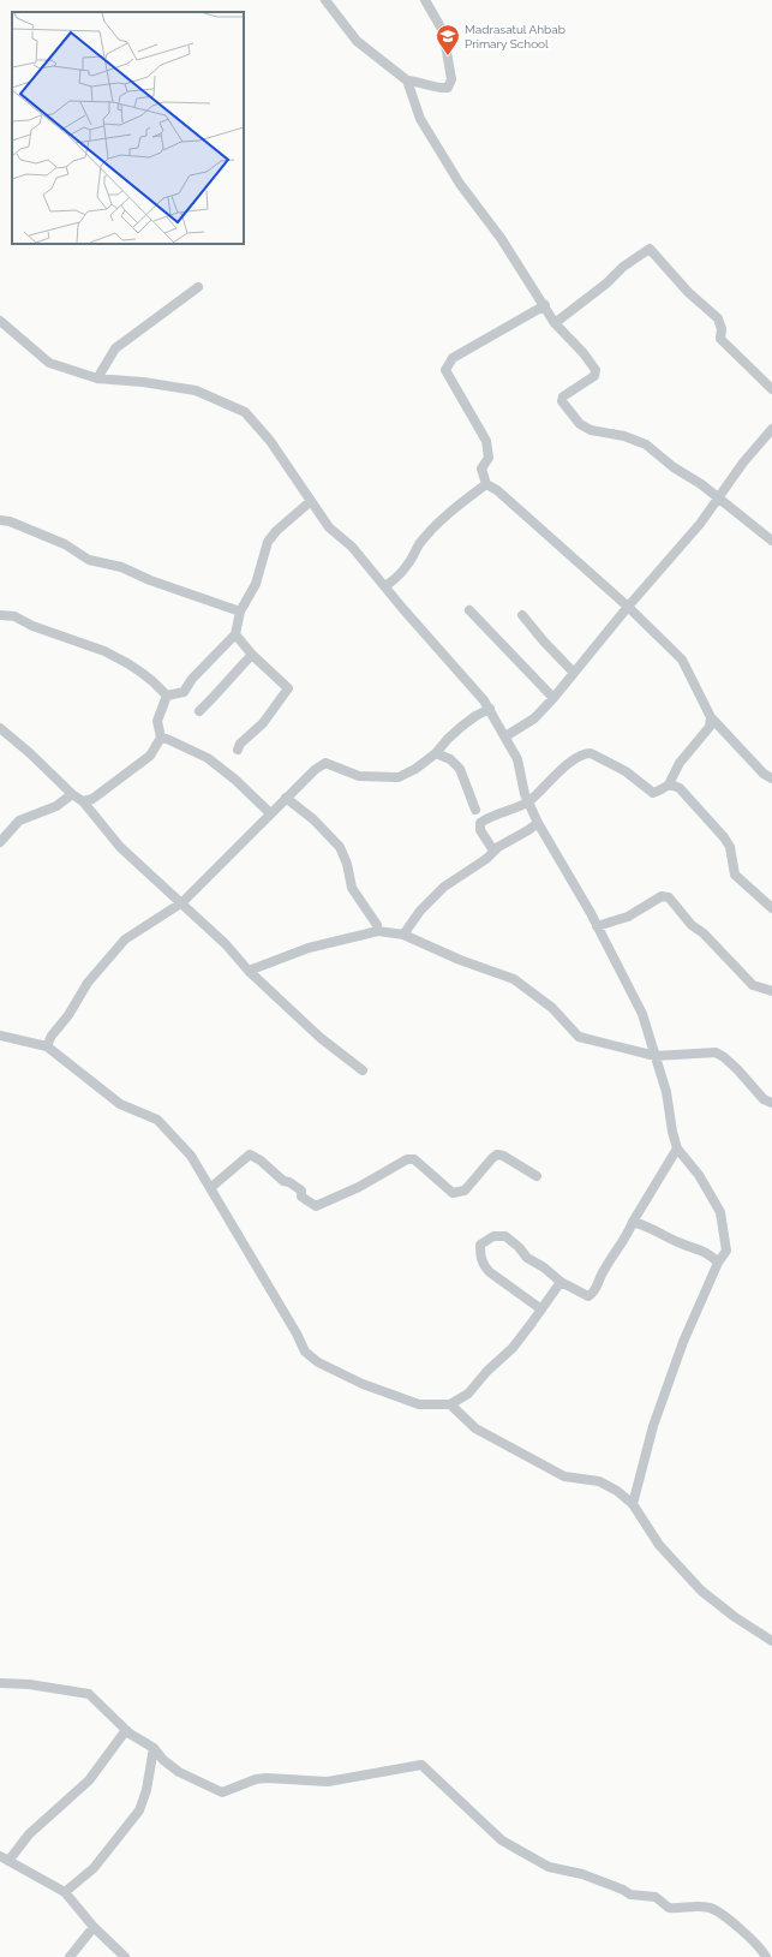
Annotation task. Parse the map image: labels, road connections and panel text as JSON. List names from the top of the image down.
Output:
{
  "places": {
    "school or university": ["Madrasatul Ahbab Primary School"]
  }
}
